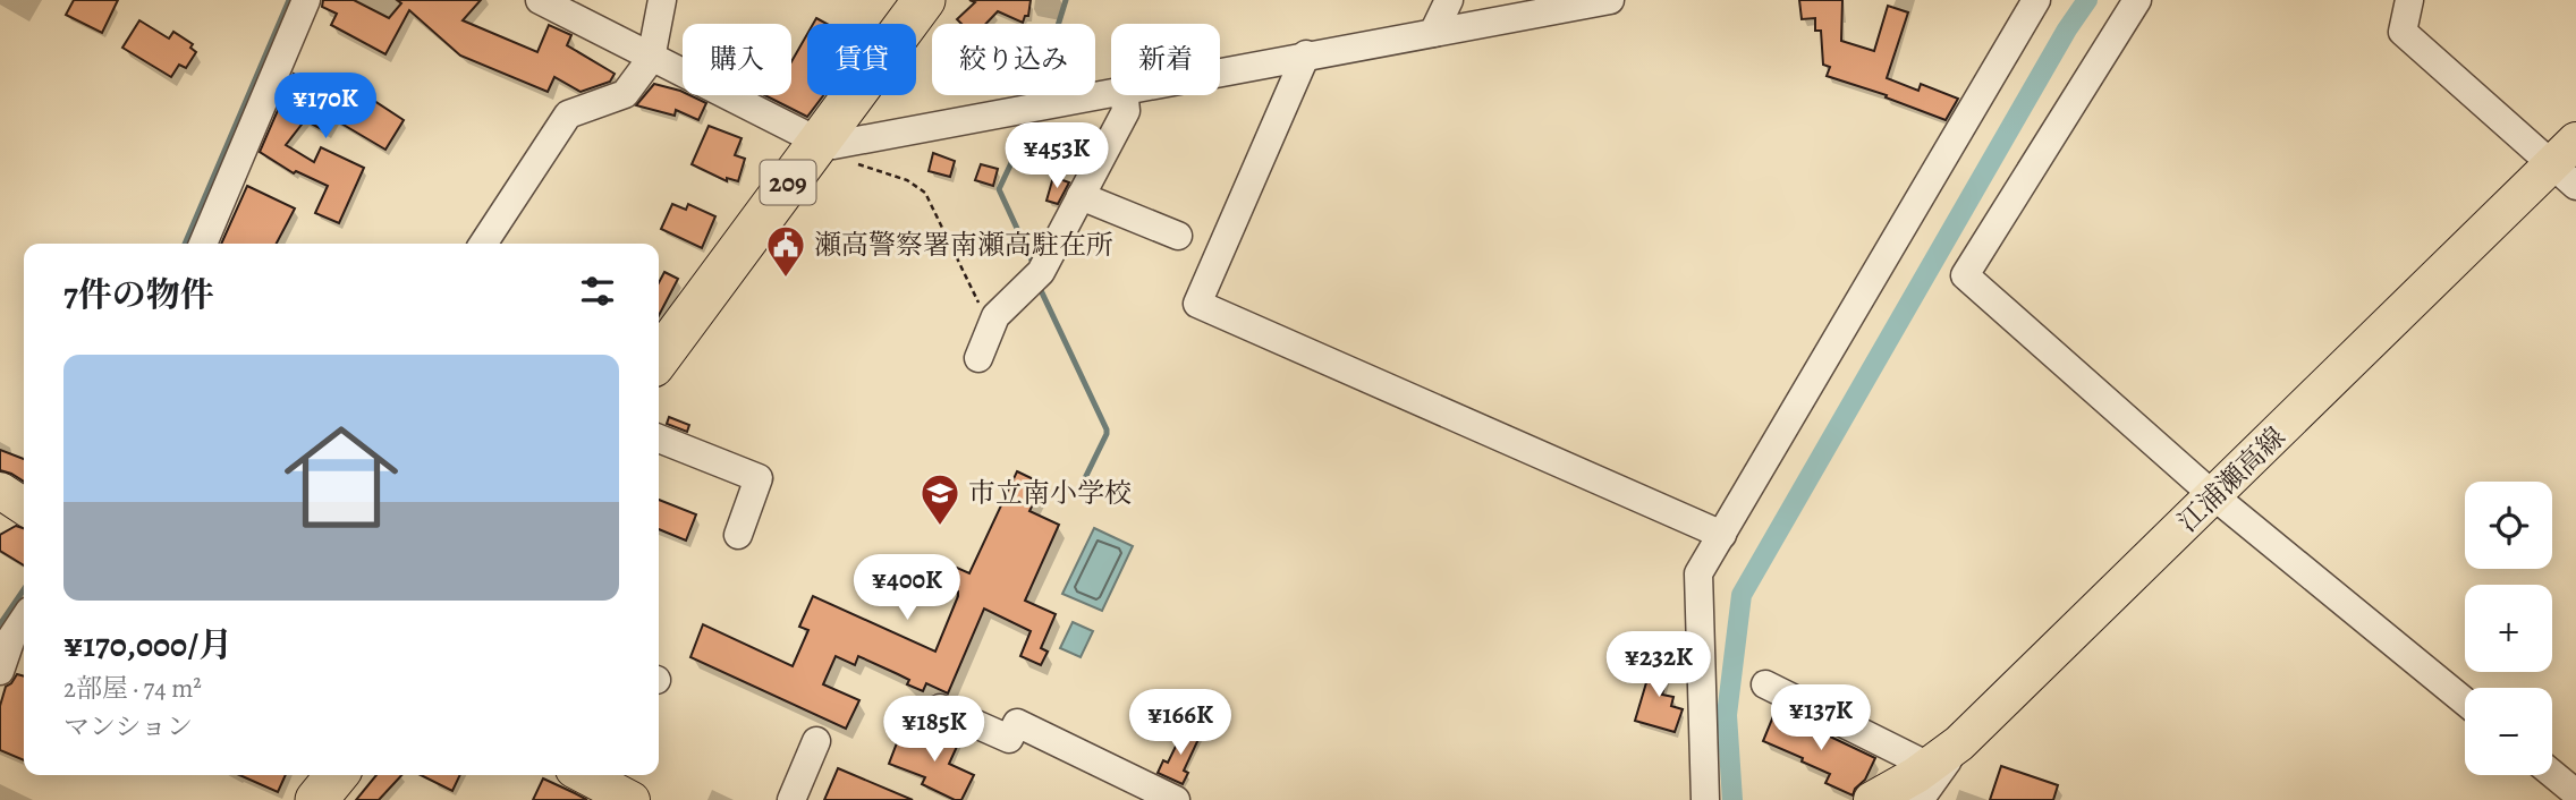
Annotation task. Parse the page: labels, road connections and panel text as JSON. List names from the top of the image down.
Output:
{
  "streets": {
    "highway": ["209"],
    "main road": ["江浦瀬高線"]
  },
  "places": {
    "public building": ["瀬高警察署南瀬高駐在所"],
    "school or university": ["市立南小学校"]
  },
  "page": {
    "chip": [
      "購入",
      "賃貸",
      "絞り込み",
      "新着"
    ],
    "price": [
      "¥170K",
      "¥453K",
      "¥400K",
      "¥232K",
      "¥137K",
      "¥166K",
      "¥185K"
    ],
    "heading": "7件の物件",
    "list": [
      {
        "name": "¥170,000/月",
        "note": "2部屋 · 74 m² · マンション"
      }
    ],
    "map_buttons": ["+", "−"]
  }
}
